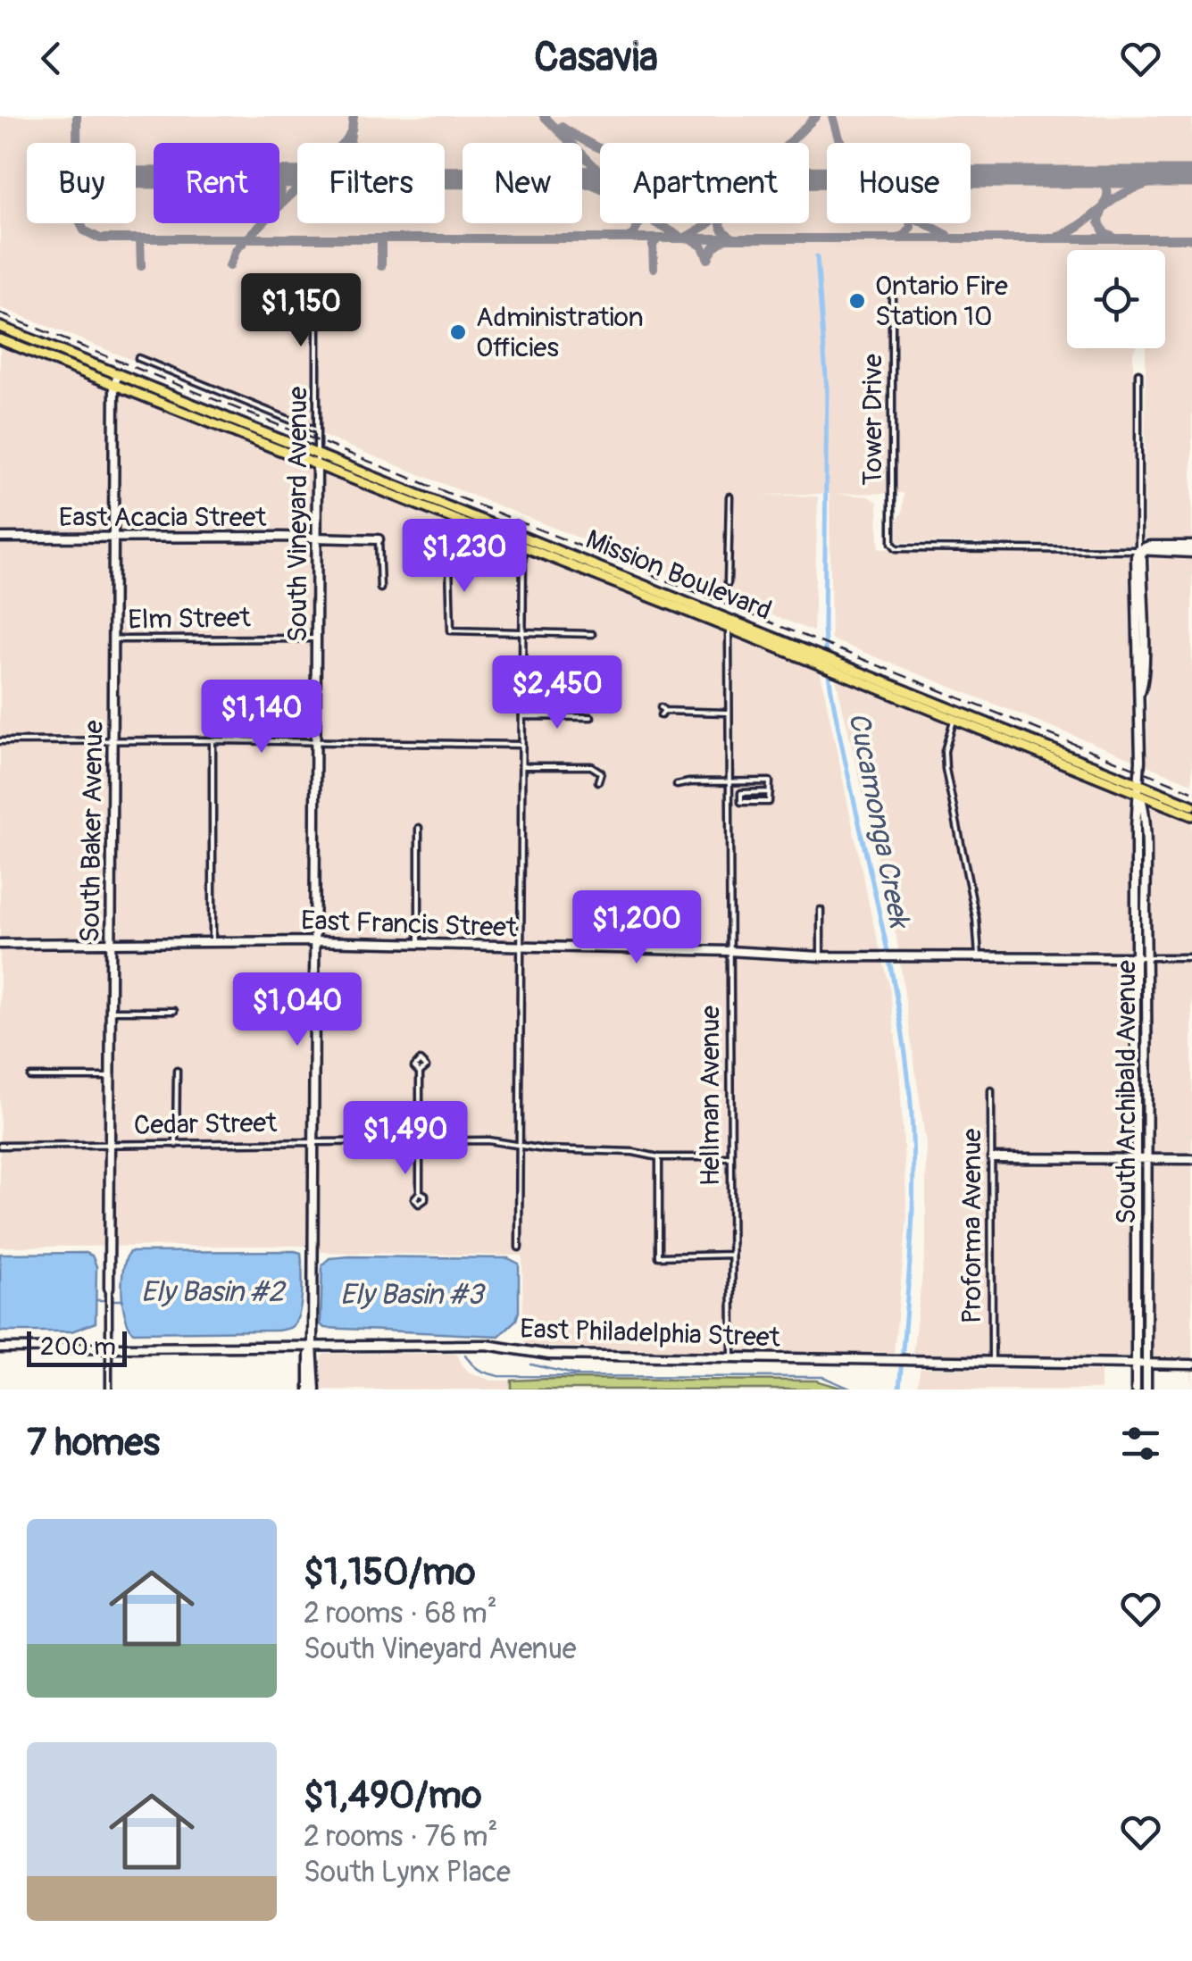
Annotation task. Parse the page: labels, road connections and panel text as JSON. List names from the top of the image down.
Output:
{
  "streets": {
    "main road": ["Mission Boulevard"],
    "street": [
      "Tower Drive",
      "South Vineyard Avenue",
      "East Acacia Street",
      "Elm Street",
      "South Baker Avenue",
      "East Francis Street",
      "South Archibald Avenue",
      "Hellman Avenue",
      "Cedar Street",
      "Proforma Avenue",
      "East Philadelphia Street"
    ]
  },
  "crossings": [
    ["South Vineyard Avenue", "East Acacia Street"],
    ["South Vineyard Avenue", "Mission Boulevard"],
    ["South Vineyard Avenue", "Elm Street"],
    ["South Vineyard Avenue", "East Francis Street"],
    ["South Vineyard Avenue", "Cedar Street"],
    ["South Vineyard Avenue", "East Philadelphia Street"],
    ["East Acacia Street", "South Baker Avenue"],
    ["Mission Boulevard", "South Baker Avenue"],
    ["Mission Boulevard", "South Archibald Avenue"],
    ["Mission Boulevard", "Hellman Avenue"],
    ["Elm Street", "South Baker Avenue"],
    ["South Baker Avenue", "East Francis Street"],
    ["South Baker Avenue", "Cedar Street"],
    ["East Francis Street", "South Archibald Avenue"],
    ["East Francis Street", "Hellman Avenue"],
    ["South Archibald Avenue", "East Philadelphia Street"],
    ["Hellman Avenue", "Cedar Street"],
    ["Hellman Avenue", "East Philadelphia Street"],
    ["Proforma Avenue", "East Philadelphia Street"]
  ],
  "water": ["Cucamonga Creek", "Ely Basin #2", "Ely Basin #3"],
  "places": ["Ontario Fire Station 10", "Administration Officies"],
  "scale_bar": "200 m",
  "page": {
    "header": "Casavia",
    "chip": [
      "Buy",
      "Rent",
      "Filters",
      "New",
      "Apartment",
      "House"
    ],
    "price": [
      "$1,150",
      "$1,230",
      "$2,450",
      "$1,140",
      "$1,200",
      "$1,040",
      "$1,490"
    ],
    "scale": "200 m",
    "heading": "7 homes",
    "list": [
      {
        "name": "$1,150/mo",
        "note": "2 rooms · 68 m² · South Vineyard Avenue"
      },
      {
        "name": "$1,490/mo",
        "note": "2 rooms · 76 m² · South Lynx Place"
      }
    ]
  }
}
